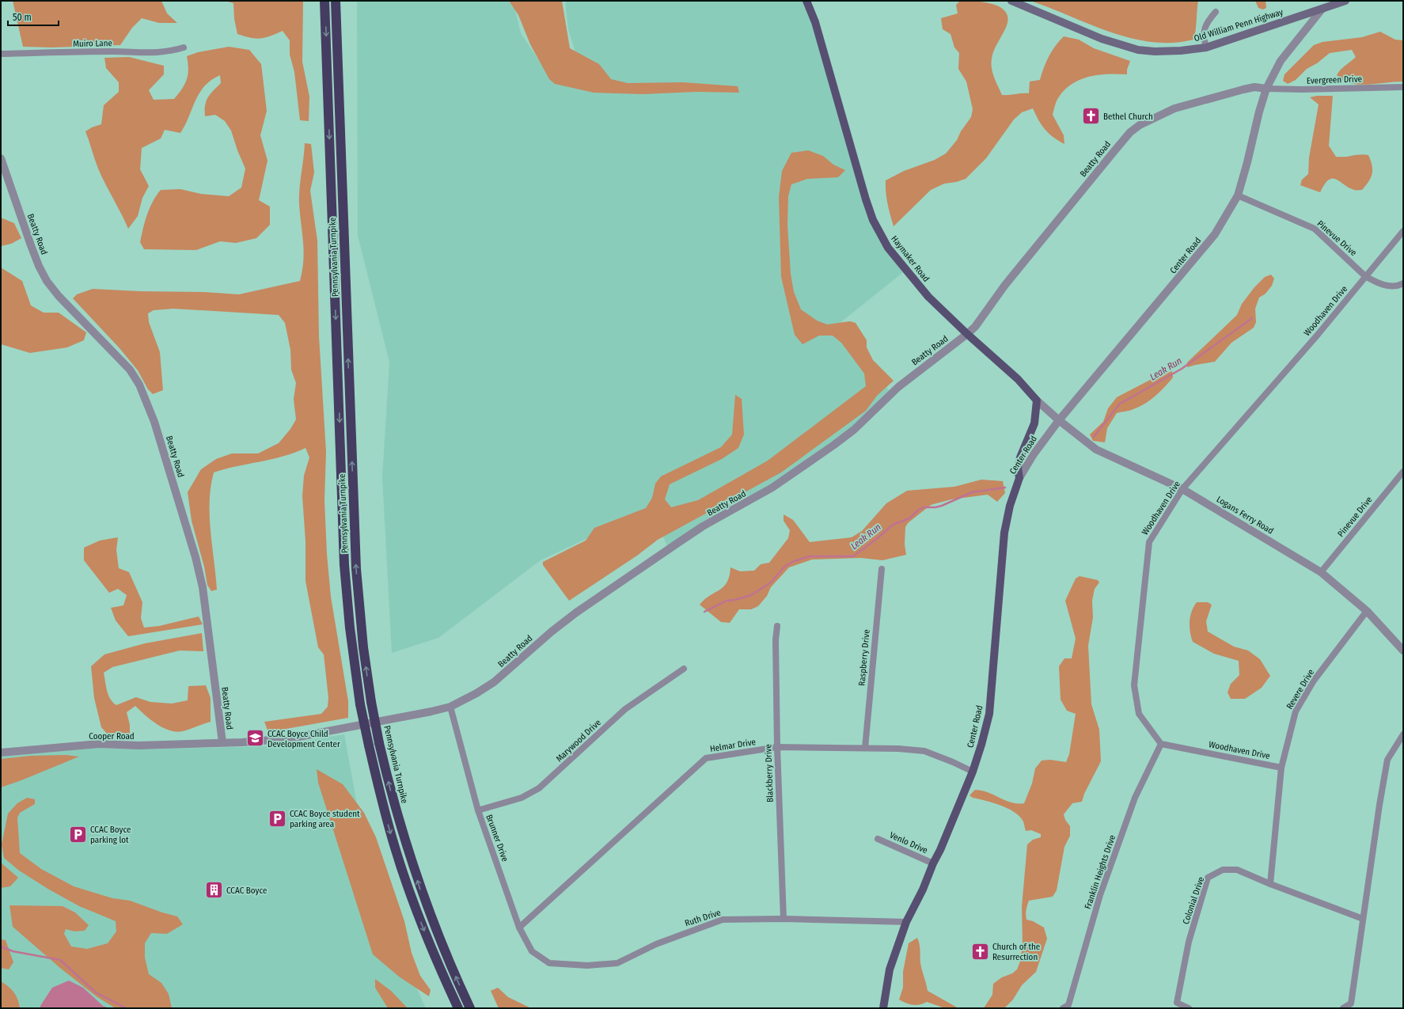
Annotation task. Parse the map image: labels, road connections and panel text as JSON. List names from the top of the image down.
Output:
{
  "streets": {
    "highway": ["Pennsylvania Turnpike"],
    "main road": ["Old William Penn Highway", "Center Road", "Haymaker Road"],
    "street": [
      "Muiro Lane",
      "Evergreen Drive",
      "Beatty Road",
      "Pinevue Drive",
      "Woodhaven Drive",
      "Logans Ferry Road",
      "Raspberry Drive",
      "Revere Drive",
      "Cooper Road",
      "Marywood Drive",
      "Helmar Drive",
      "Blackberry Drive",
      "Brunner Drive",
      "Venlo Drive",
      "Franklin Heights Drive",
      "Colonial Drive",
      "Ruth Drive"
    ]
  },
  "crossings": [
    ["Old William Penn Highway", "Center Road"],
    ["Evergreen Drive", "Beatty Road"],
    ["Evergreen Drive", "Center Road"],
    ["Beatty Road", "Center Road"],
    ["Beatty Road", "Haymaker Road"],
    ["Beatty Road", "Cooper Road"],
    ["Beatty Road", "Brunner Drive"],
    ["Pinevue Drive", "Center Road"],
    ["Pinevue Drive", "Woodhaven Drive"],
    ["Pinevue Drive", "Logans Ferry Road"],
    ["Center Road", "Haymaker Road"],
    ["Center Road", "Logans Ferry Road"],
    ["Center Road", "Helmar Drive"],
    ["Center Road", "Venlo Drive"],
    ["Center Road", "Ruth Drive"],
    ["Haymaker Road", "Logans Ferry Road"],
    ["Woodhaven Drive", "Logans Ferry Road"],
    ["Woodhaven Drive", "Revere Drive"],
    ["Woodhaven Drive", "Franklin Heights Drive"],
    ["Logans Ferry Road", "Revere Drive"],
    ["Raspberry Drive", "Helmar Drive"],
    ["Revere Drive", "Colonial Drive"],
    ["Marywood Drive", "Brunner Drive"],
    ["Helmar Drive", "Blackberry Drive"],
    ["Helmar Drive", "Brunner Drive"],
    ["Blackberry Drive", "Ruth Drive"],
    ["Brunner Drive", "Ruth Drive"]
  ],
  "water": ["Leak Run"],
  "places": {
    "church": ["Bethel Church", "Church of the Resurrection"],
    "school or university": ["CCAC Boyce Child Development Center"],
    "parking": ["CCAC Boyce student parking area", "CCAC Boyce parking lot"],
    "building": ["CCAC Boyce"]
  },
  "scale_bar": "50 m"
}
